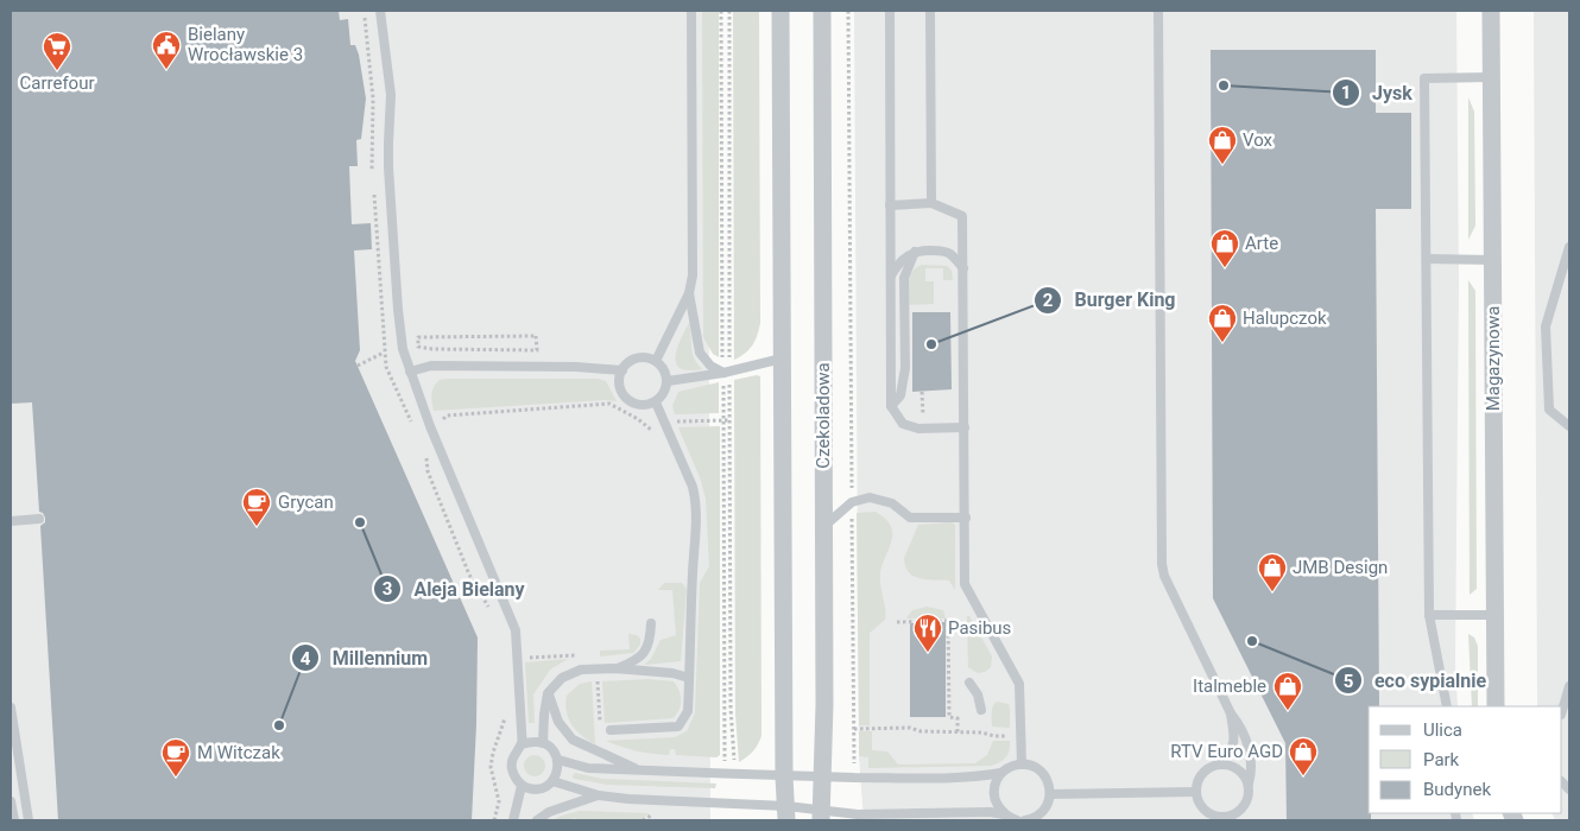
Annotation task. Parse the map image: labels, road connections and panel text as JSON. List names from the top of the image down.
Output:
{
  "streets": {
    "street": ["Magazynowa", "Czekoladowa"]
  },
  "places": {
    "public building": ["Bielany Wrocławskie 3"],
    "supermarket": ["Carrefour"],
    "other": [
      "Jysk",
      "Burger King",
      "Aleja Bielany",
      "eco sypialnie",
      "Millennium"
    ],
    "shop": [
      "Vox",
      "Arte",
      "Halupczok",
      "JMB Design",
      "Italmeble",
      "RTV Euro AGD"
    ],
    "cafe": ["Grycan", "M Witczak"],
    "restaurant": ["Pasibus"]
  },
  "legend": ["Ulica", "Park", "Budynek"]
}
